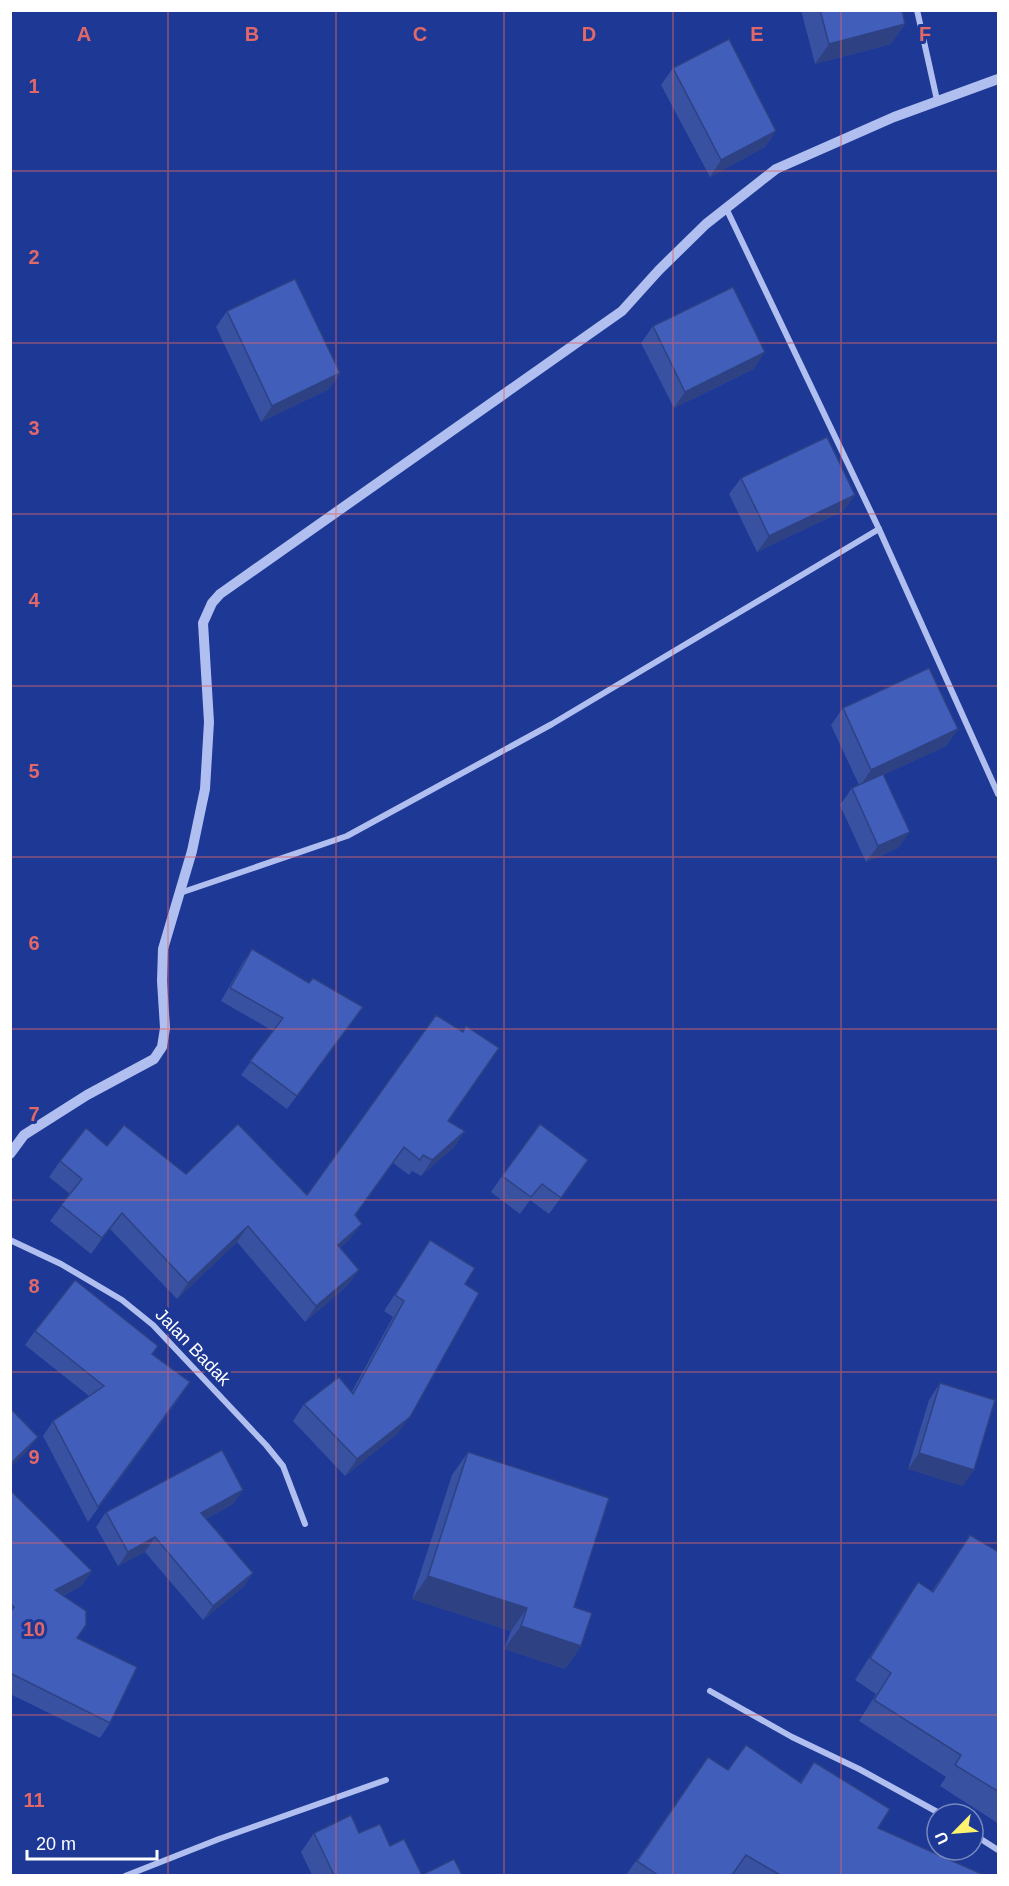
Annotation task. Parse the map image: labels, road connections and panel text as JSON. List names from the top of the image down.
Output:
{
  "streets": {
    "street": ["Jalan Badak"]
  },
  "scale_bar": "20 m",
  "north": "bottom left",
  "grid": {
    "columns": [
      "A",
      "B",
      "C",
      "D",
      "E",
      "F"
    ],
    "rows": [
      "1",
      "2",
      "3",
      "4",
      "5",
      "6",
      "7",
      "8",
      "9",
      "10",
      "11"
    ]
  }
}
